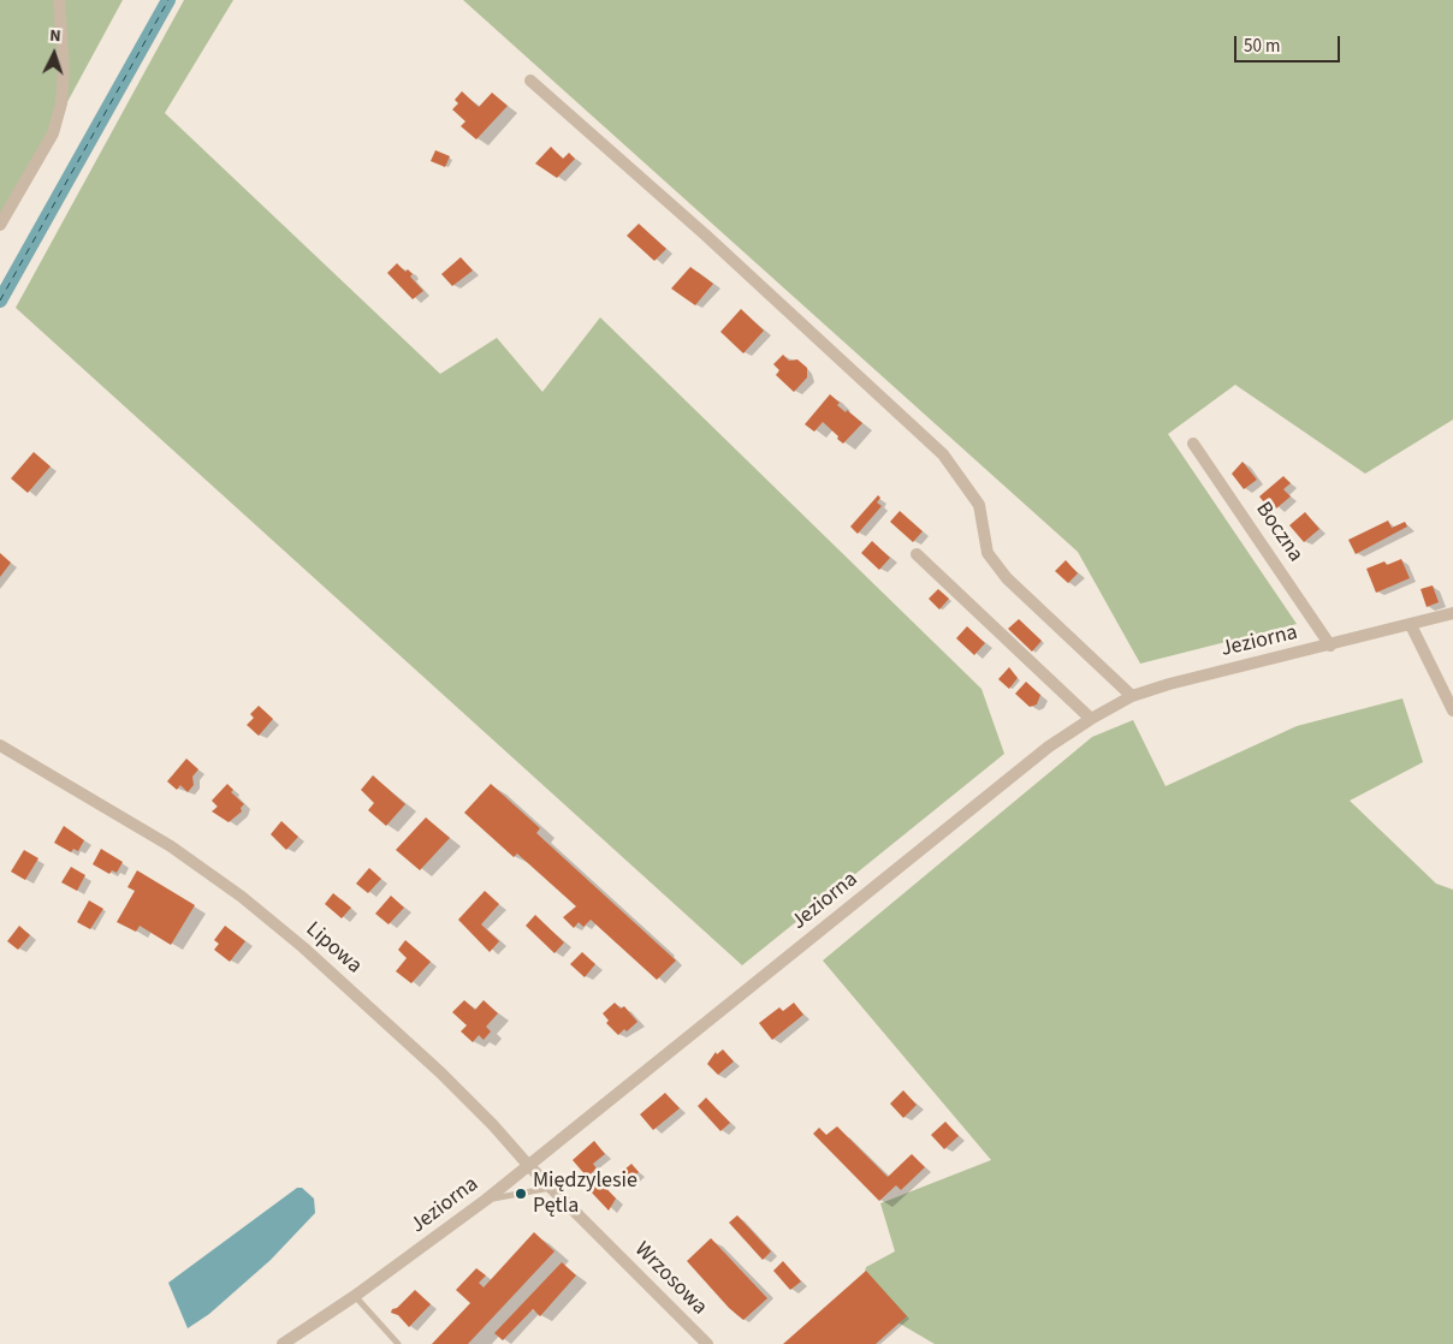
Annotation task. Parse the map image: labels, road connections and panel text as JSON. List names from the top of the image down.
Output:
{
  "streets": {
    "street": [
      "Boczna",
      "Jeziorna",
      "Lipowa",
      "Wrzosowa"
    ]
  },
  "crossings": [
    ["Boczna", "Jeziorna"],
    ["Jeziorna", "Lipowa"],
    ["Jeziorna", "Wrzosowa"],
    ["Lipowa", "Wrzosowa"]
  ],
  "places": ["Międzylesie Pętla"],
  "scale_bar": "50 m",
  "north": "top"
}
